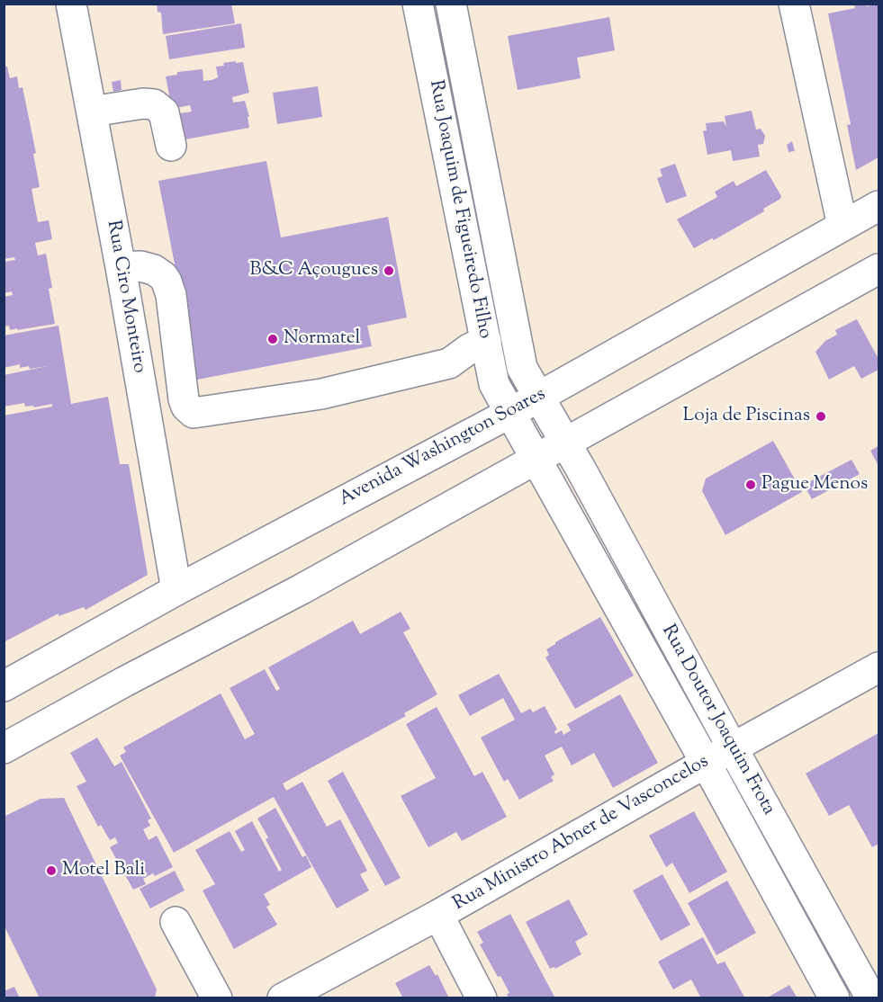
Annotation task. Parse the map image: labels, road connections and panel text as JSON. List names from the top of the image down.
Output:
{
  "streets": {
    "main road": [
      "Rua Joaquim de Figueiredo Filho",
      "Rua Ciro Monteiro",
      "Avenida Washington Soares",
      "Rua Doutor Joaquim Frota",
      "Rua Ministro Abner de Vasconcelos"
    ]
  },
  "crossings": [
    ["Rua Joaquim de Figueiredo Filho", "Avenida Washington Soares"],
    ["Rua Joaquim de Figueiredo Filho", "Rua Doutor Joaquim Frota"],
    ["Rua Ciro Monteiro", "Avenida Washington Soares"],
    ["Rua Doutor Joaquim Frota", "Rua Ministro Abner de Vasconcelos"]
  ],
  "places": [
    "B&C Açougues",
    "Normatel",
    "Loja de Piscinas",
    "Pague Menos",
    "Motel Bali"
  ]
}
